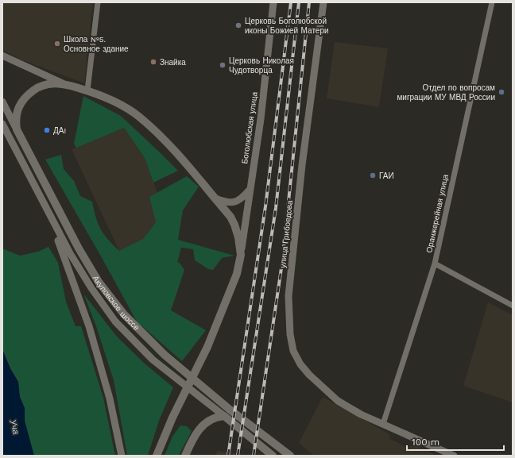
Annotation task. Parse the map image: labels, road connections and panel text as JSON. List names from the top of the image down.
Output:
{
  "streets": {
    "main road": ["Акуловское шоссе"],
    "street": ["Боголюбская улица", "Оранжерейная улица", "улица Грибоедова"]
  },
  "crossings": [
    ["Оранжерейная улица", "улица Грибоедова"]
  ],
  "water": ["Уча"],
  "places": [
    "Церковь Боголюбской иконы Божией Матери",
    "Школа №5. Основное здание",
    "Знайка",
    "Церковь Николая Чудотворца",
    "Отдел по вопросам миграции МУ МВД России",
    "ДА!",
    "ГАИ"
  ],
  "scale_bar": "100 m"
}
